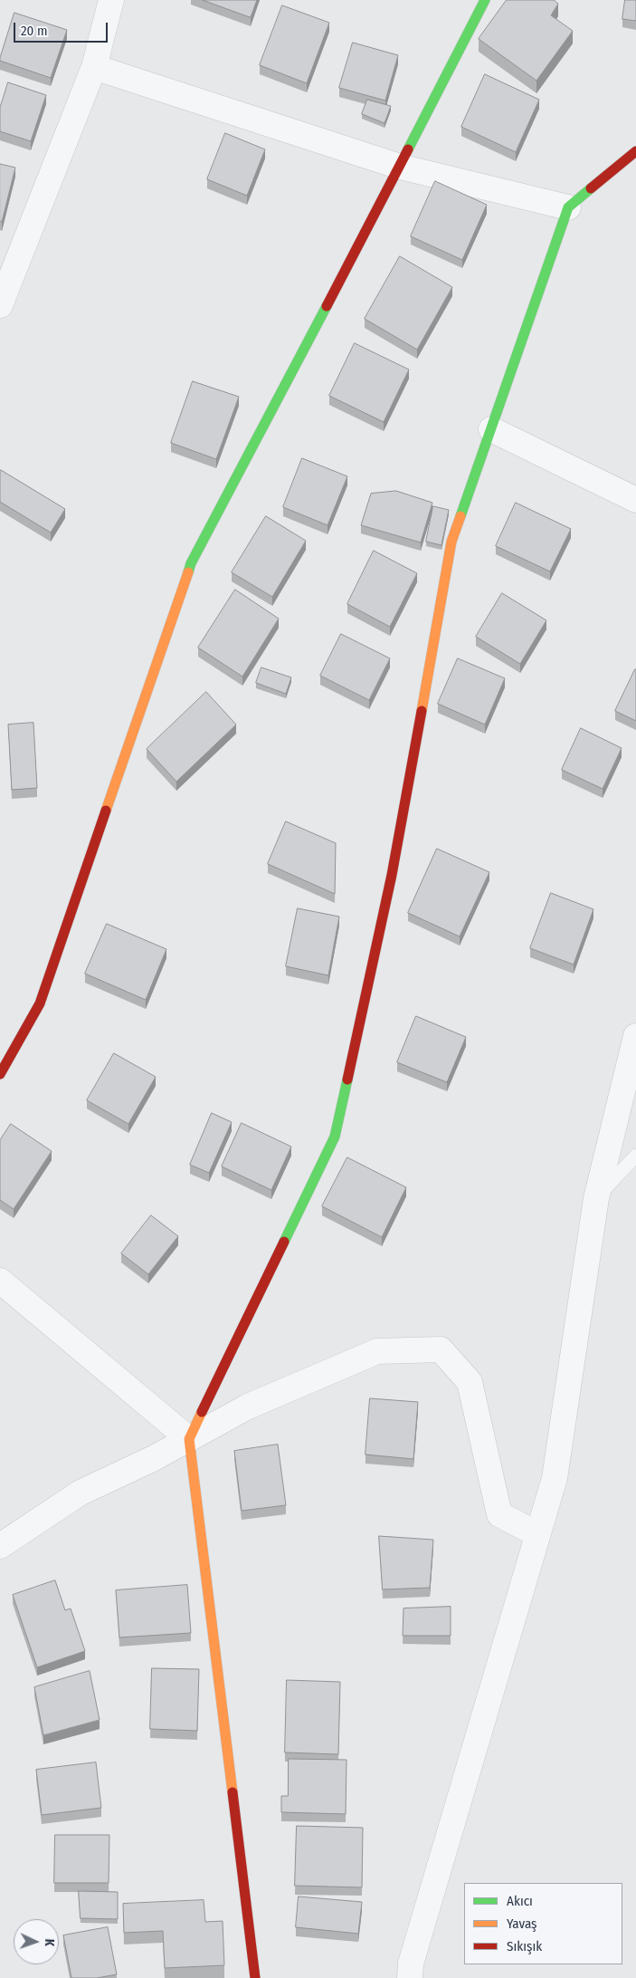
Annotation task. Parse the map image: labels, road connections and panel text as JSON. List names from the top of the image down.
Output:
{
  "legend": ["Akıcı", "Yavaş", "Sıkışık"],
  "scale_bar": "20 m",
  "north": "right"
}
